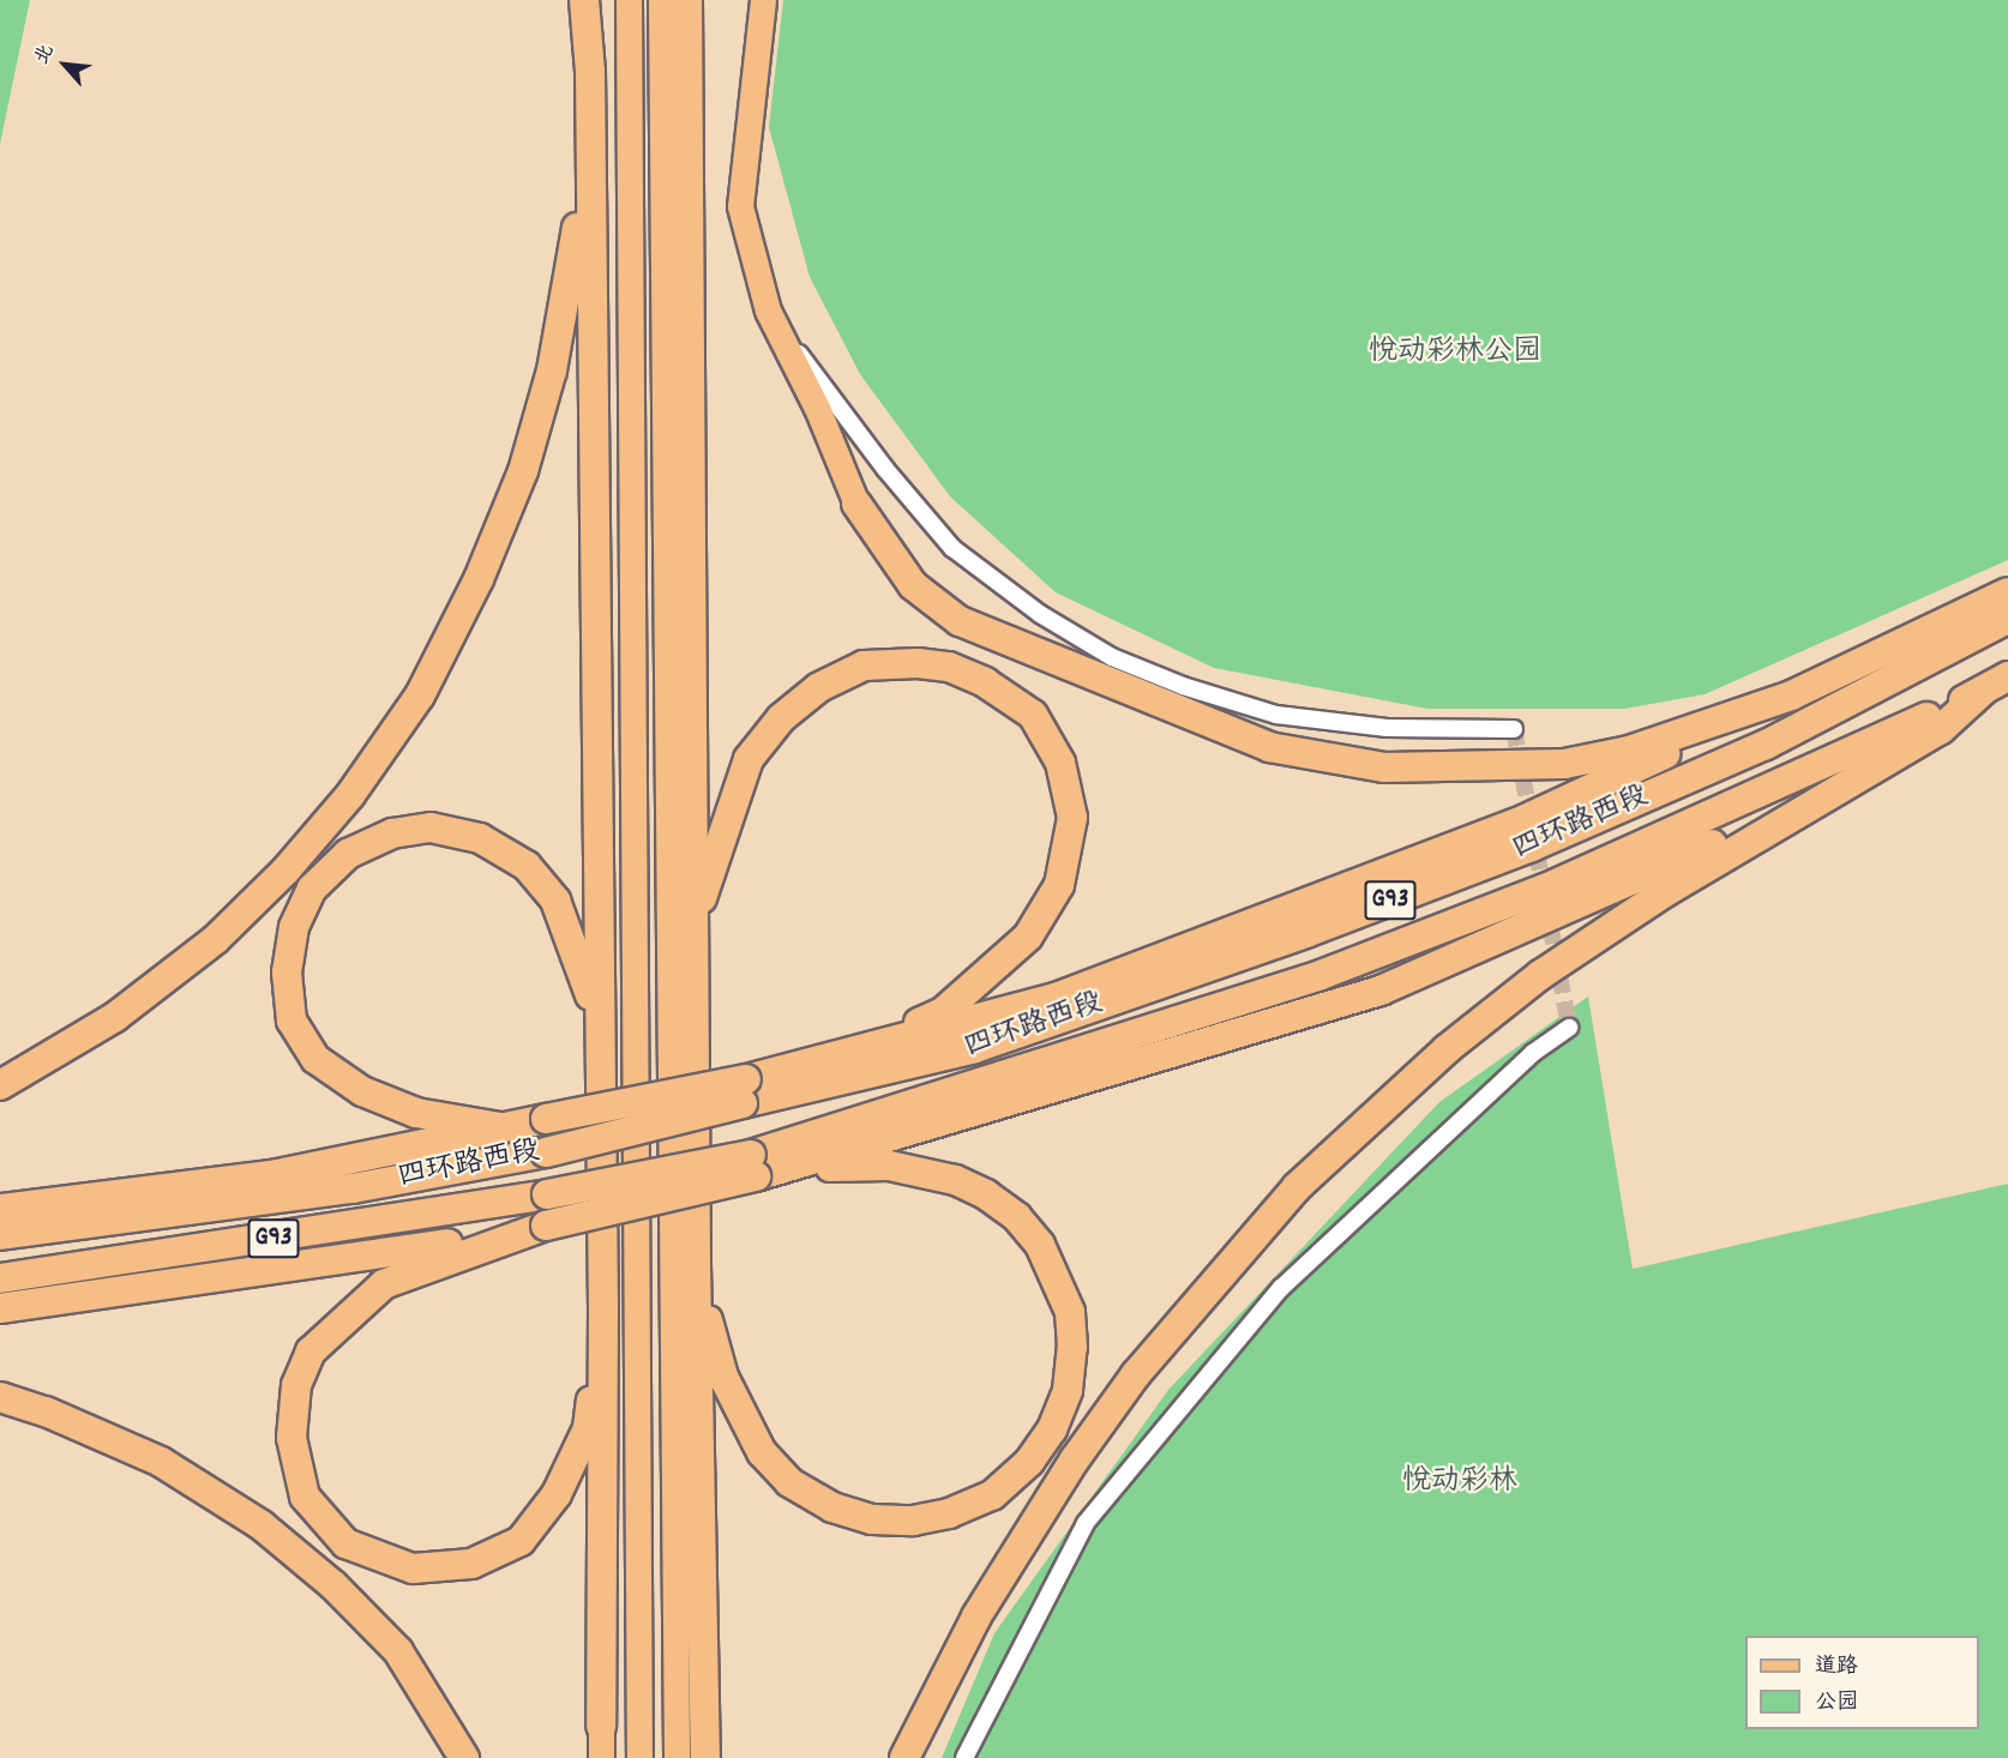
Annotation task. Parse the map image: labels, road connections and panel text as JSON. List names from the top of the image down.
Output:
{
  "streets": {
    "highway": ["四环路西段", "G93"]
  },
  "parks": ["悦动彩林公园", "悦动彩林"],
  "legend": ["道路", "公园"],
  "north": "top left"
}
